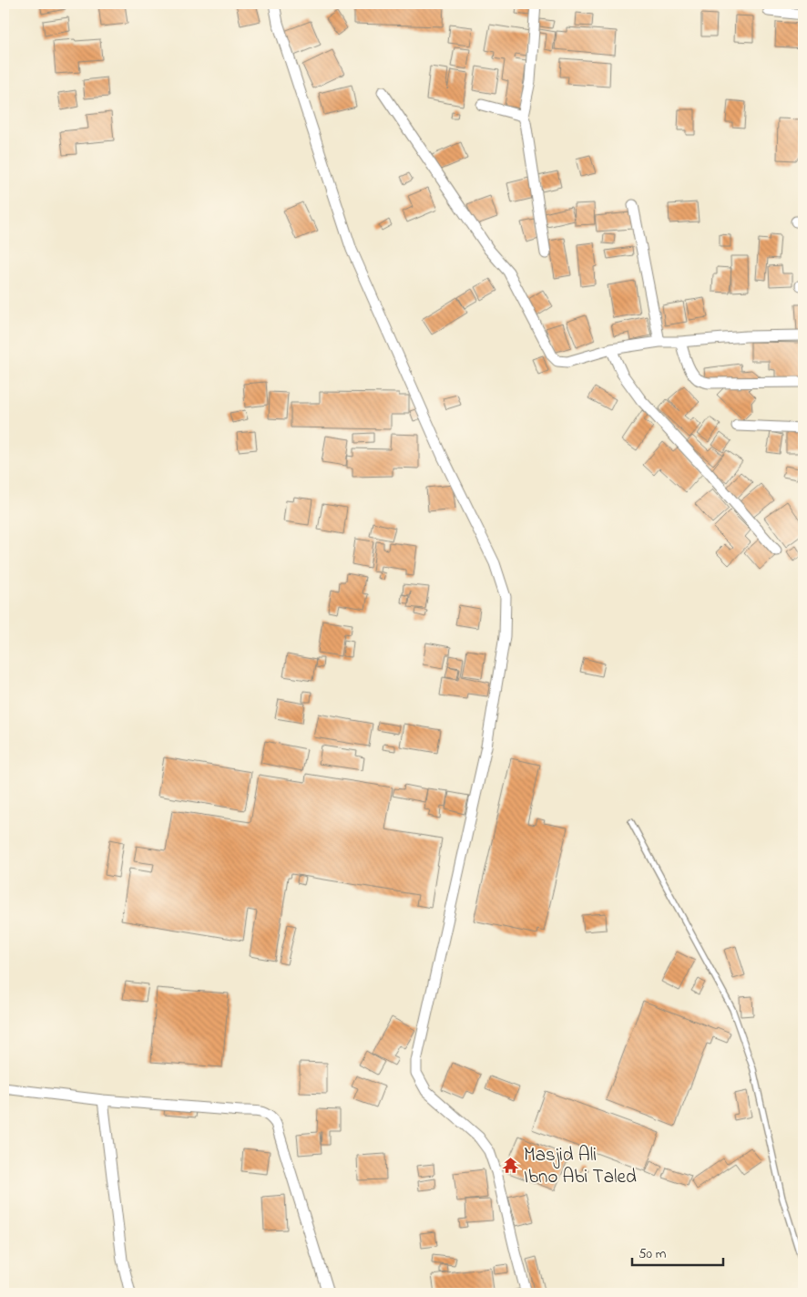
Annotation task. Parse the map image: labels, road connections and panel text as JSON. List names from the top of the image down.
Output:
{
  "places": {
    "temple": ["Masjid Ali Ibno Abi Taled"]
  },
  "scale_bar": "50 m"
}
